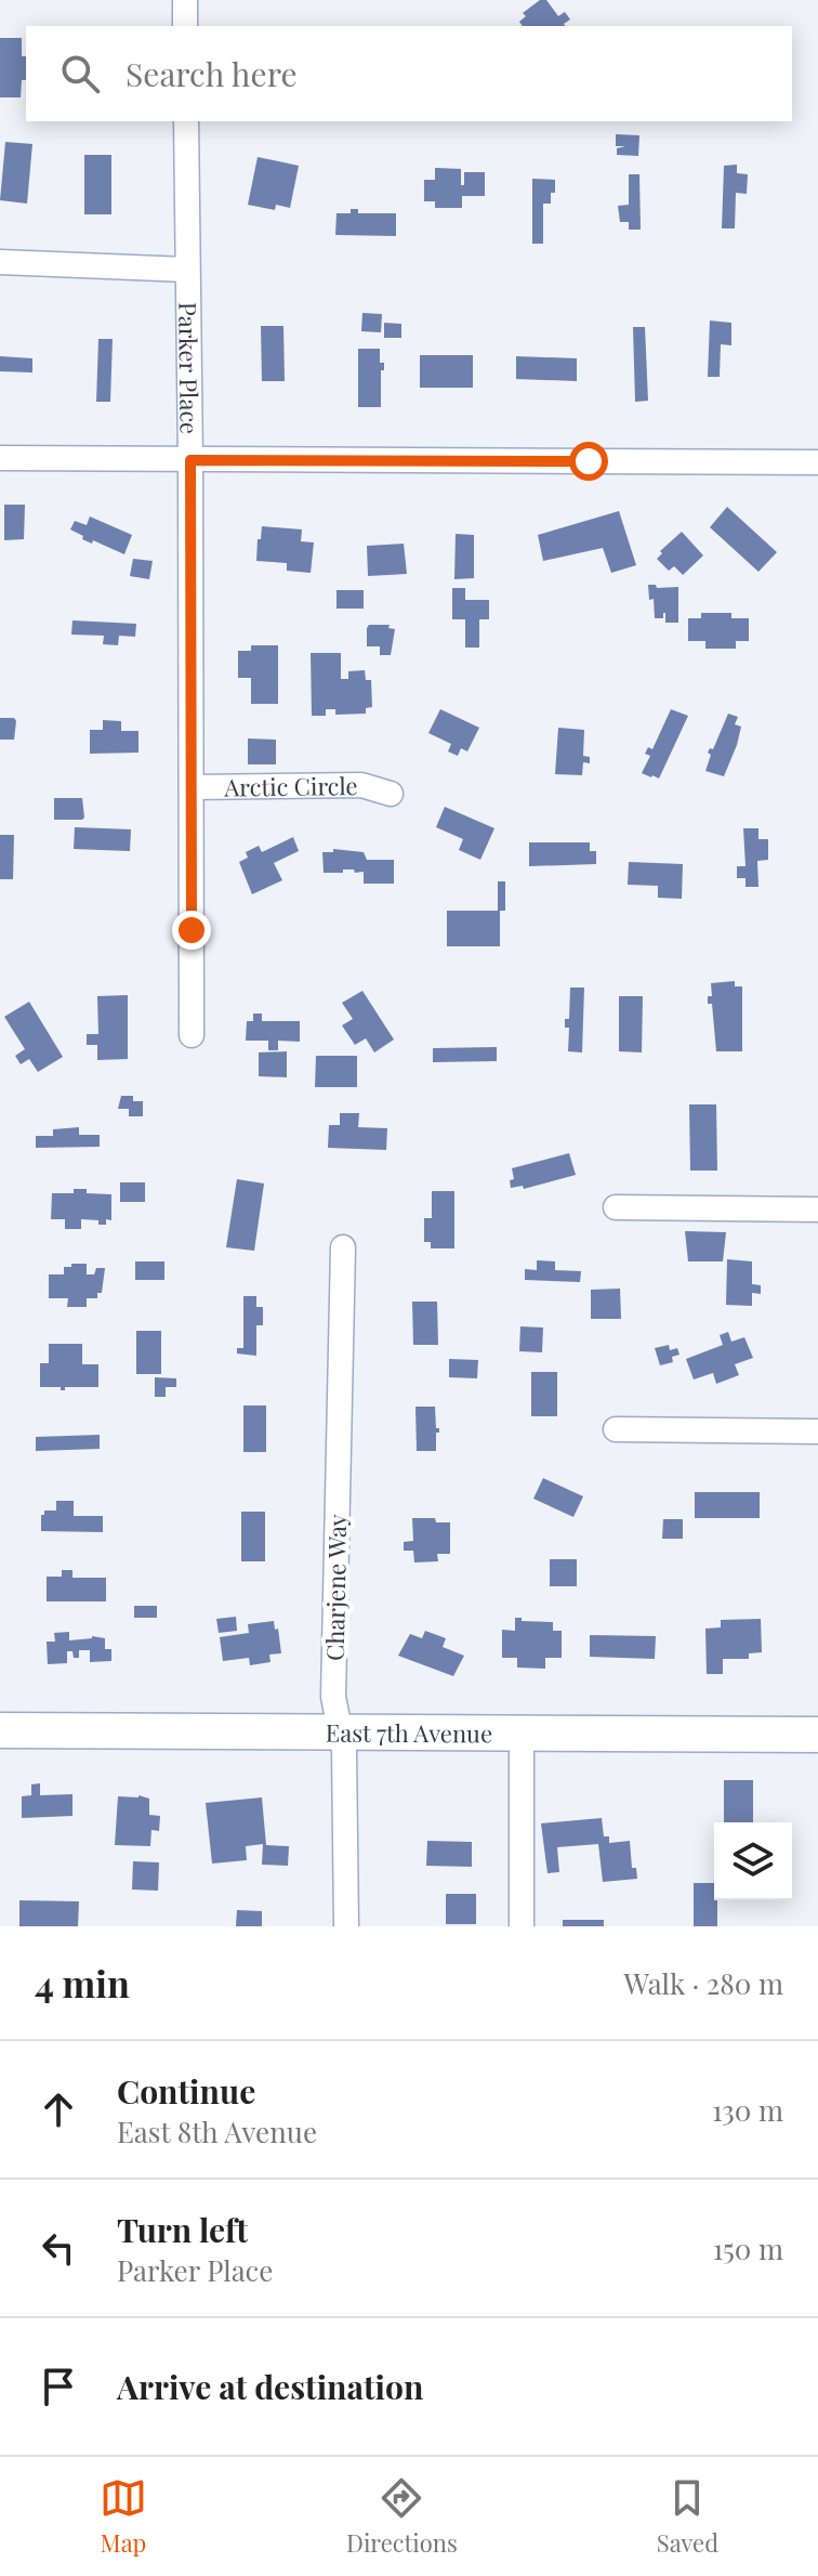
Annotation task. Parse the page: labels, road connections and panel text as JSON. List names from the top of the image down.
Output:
{
  "streets": {
    "main road": ["East 7th Avenue"],
    "street": ["Parker Place", "Arctic Circle", "Charjene Way"]
  },
  "crossings": [
    ["Parker Place", "Arctic Circle"],
    ["Charjene Way", "East 7th Avenue"]
  ],
  "page": {
    "search": "Search here",
    "heading": ["4 min", "Walk · 280 m"],
    "list": [
      ["Continue", "East 8th Avenue", "130 m"],
      ["Turn left", "Parker Place", "150 m"],
      "Arrive at destination"
    ],
    "nav": ["Map", "Directions", "Saved"]
  }
}
